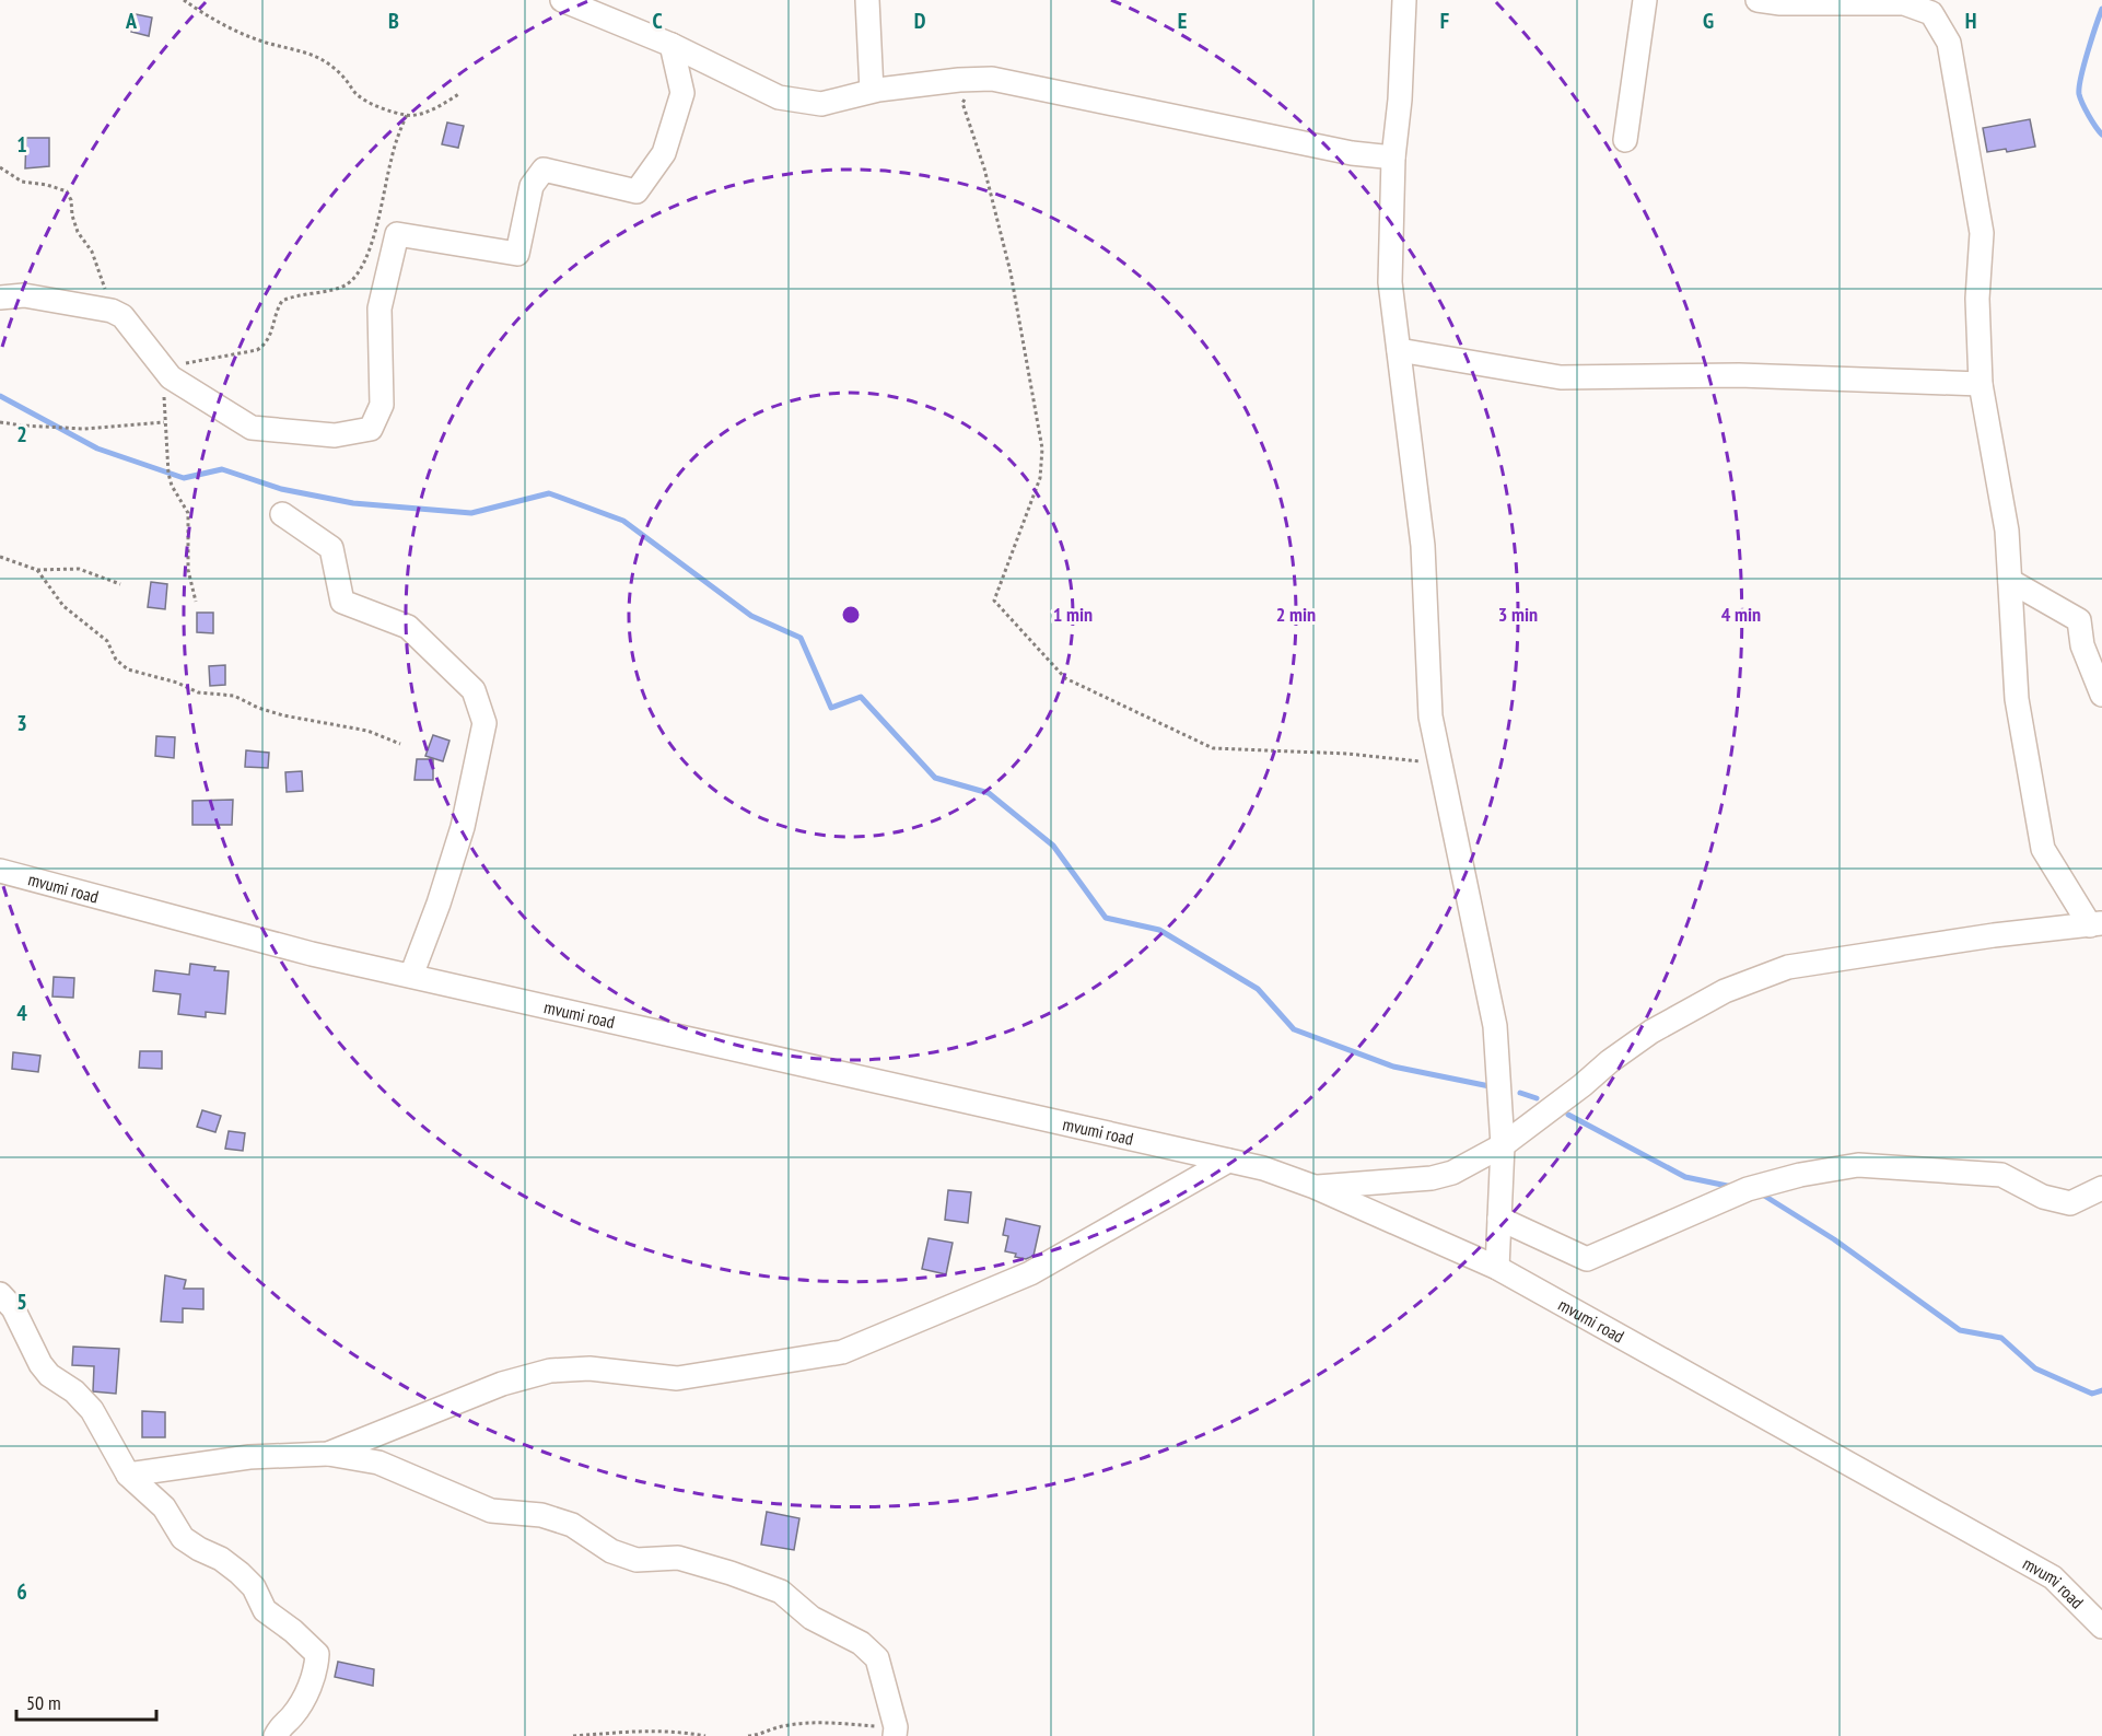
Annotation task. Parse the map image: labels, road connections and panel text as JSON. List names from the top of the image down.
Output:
{
  "streets": {
    "street": ["mvumi road"]
  },
  "scale_bar": "50 m",
  "grid": {
    "columns": [
      "A",
      "B",
      "C",
      "D",
      "E",
      "F",
      "G",
      "H"
    ],
    "rows": [
      "1",
      "2",
      "3",
      "4",
      "5",
      "6"
    ]
  },
  "rings": [
    "1 min",
    "2 min",
    "3 min",
    "4 min"
  ]
}
